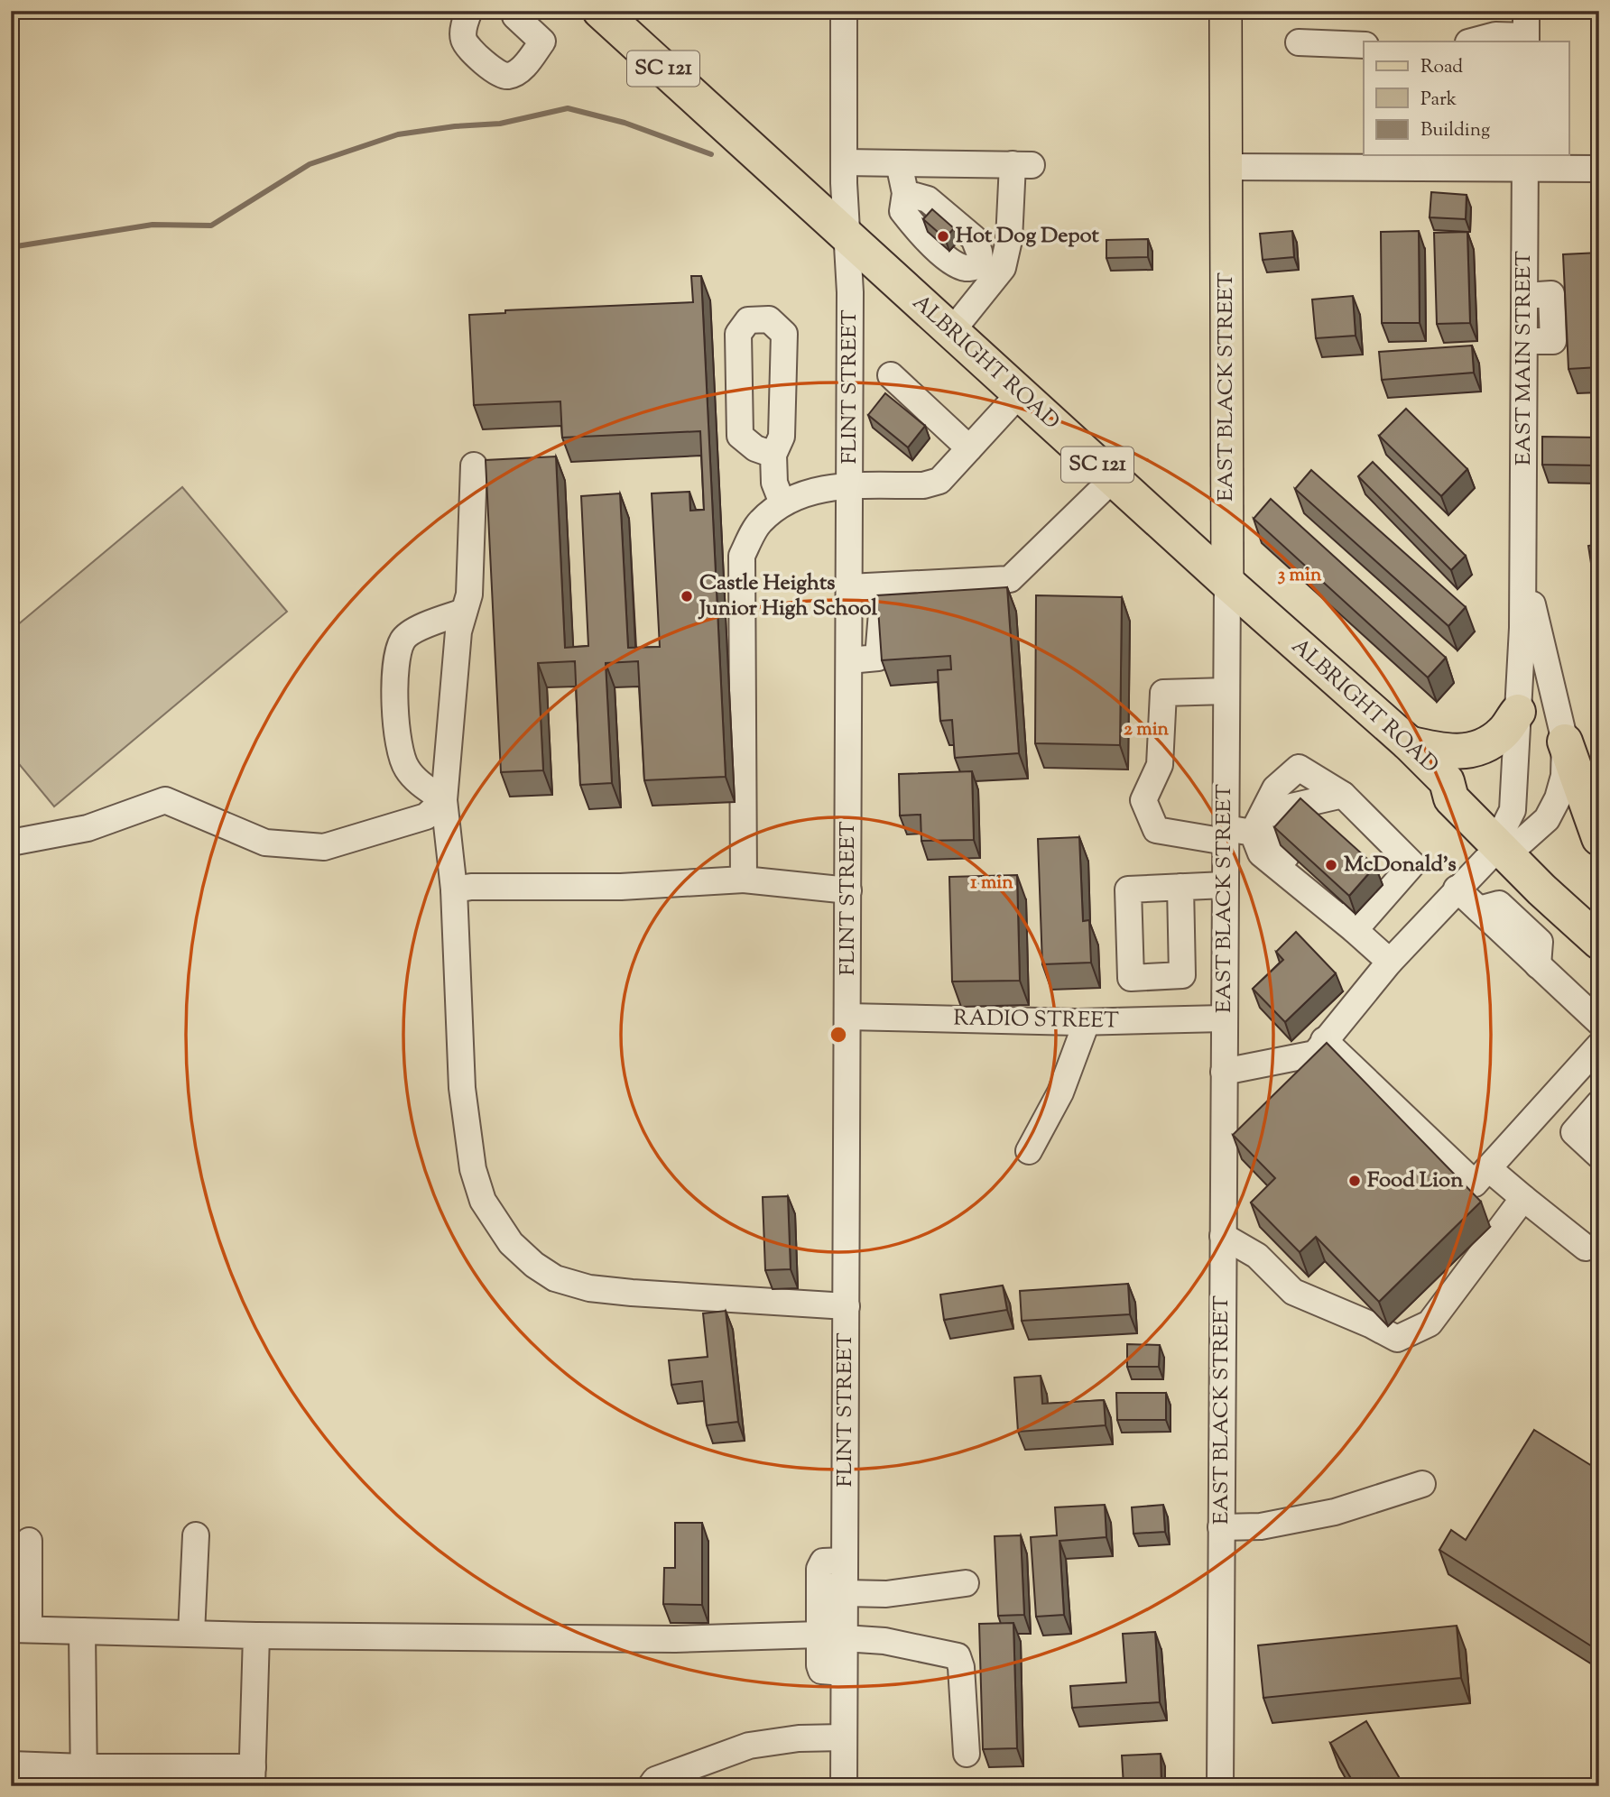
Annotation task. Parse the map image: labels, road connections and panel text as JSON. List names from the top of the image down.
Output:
{
  "streets": {
    "highway": ["SC 121", "ALBRIGHT ROAD"],
    "main road": ["EAST BLACK STREET"],
    "street": ["EAST MAIN STREET", "FLINT STREET", "RADIO STREET"]
  },
  "crossings": [
    ["EAST MAIN STREET", "ALBRIGHT ROAD"],
    ["ALBRIGHT ROAD", "FLINT STREET"],
    ["ALBRIGHT ROAD", "EAST BLACK STREET"],
    ["FLINT STREET", "RADIO STREET"],
    ["EAST BLACK STREET", "RADIO STREET"]
  ],
  "places": [
    "Hot Dog Depot",
    "Castle Heights Junior High School",
    "McDonald's",
    "Food Lion"
  ],
  "legend": ["Road", "Park", "Building"],
  "rings": ["3 min", "2 min", "1 min"]
}
